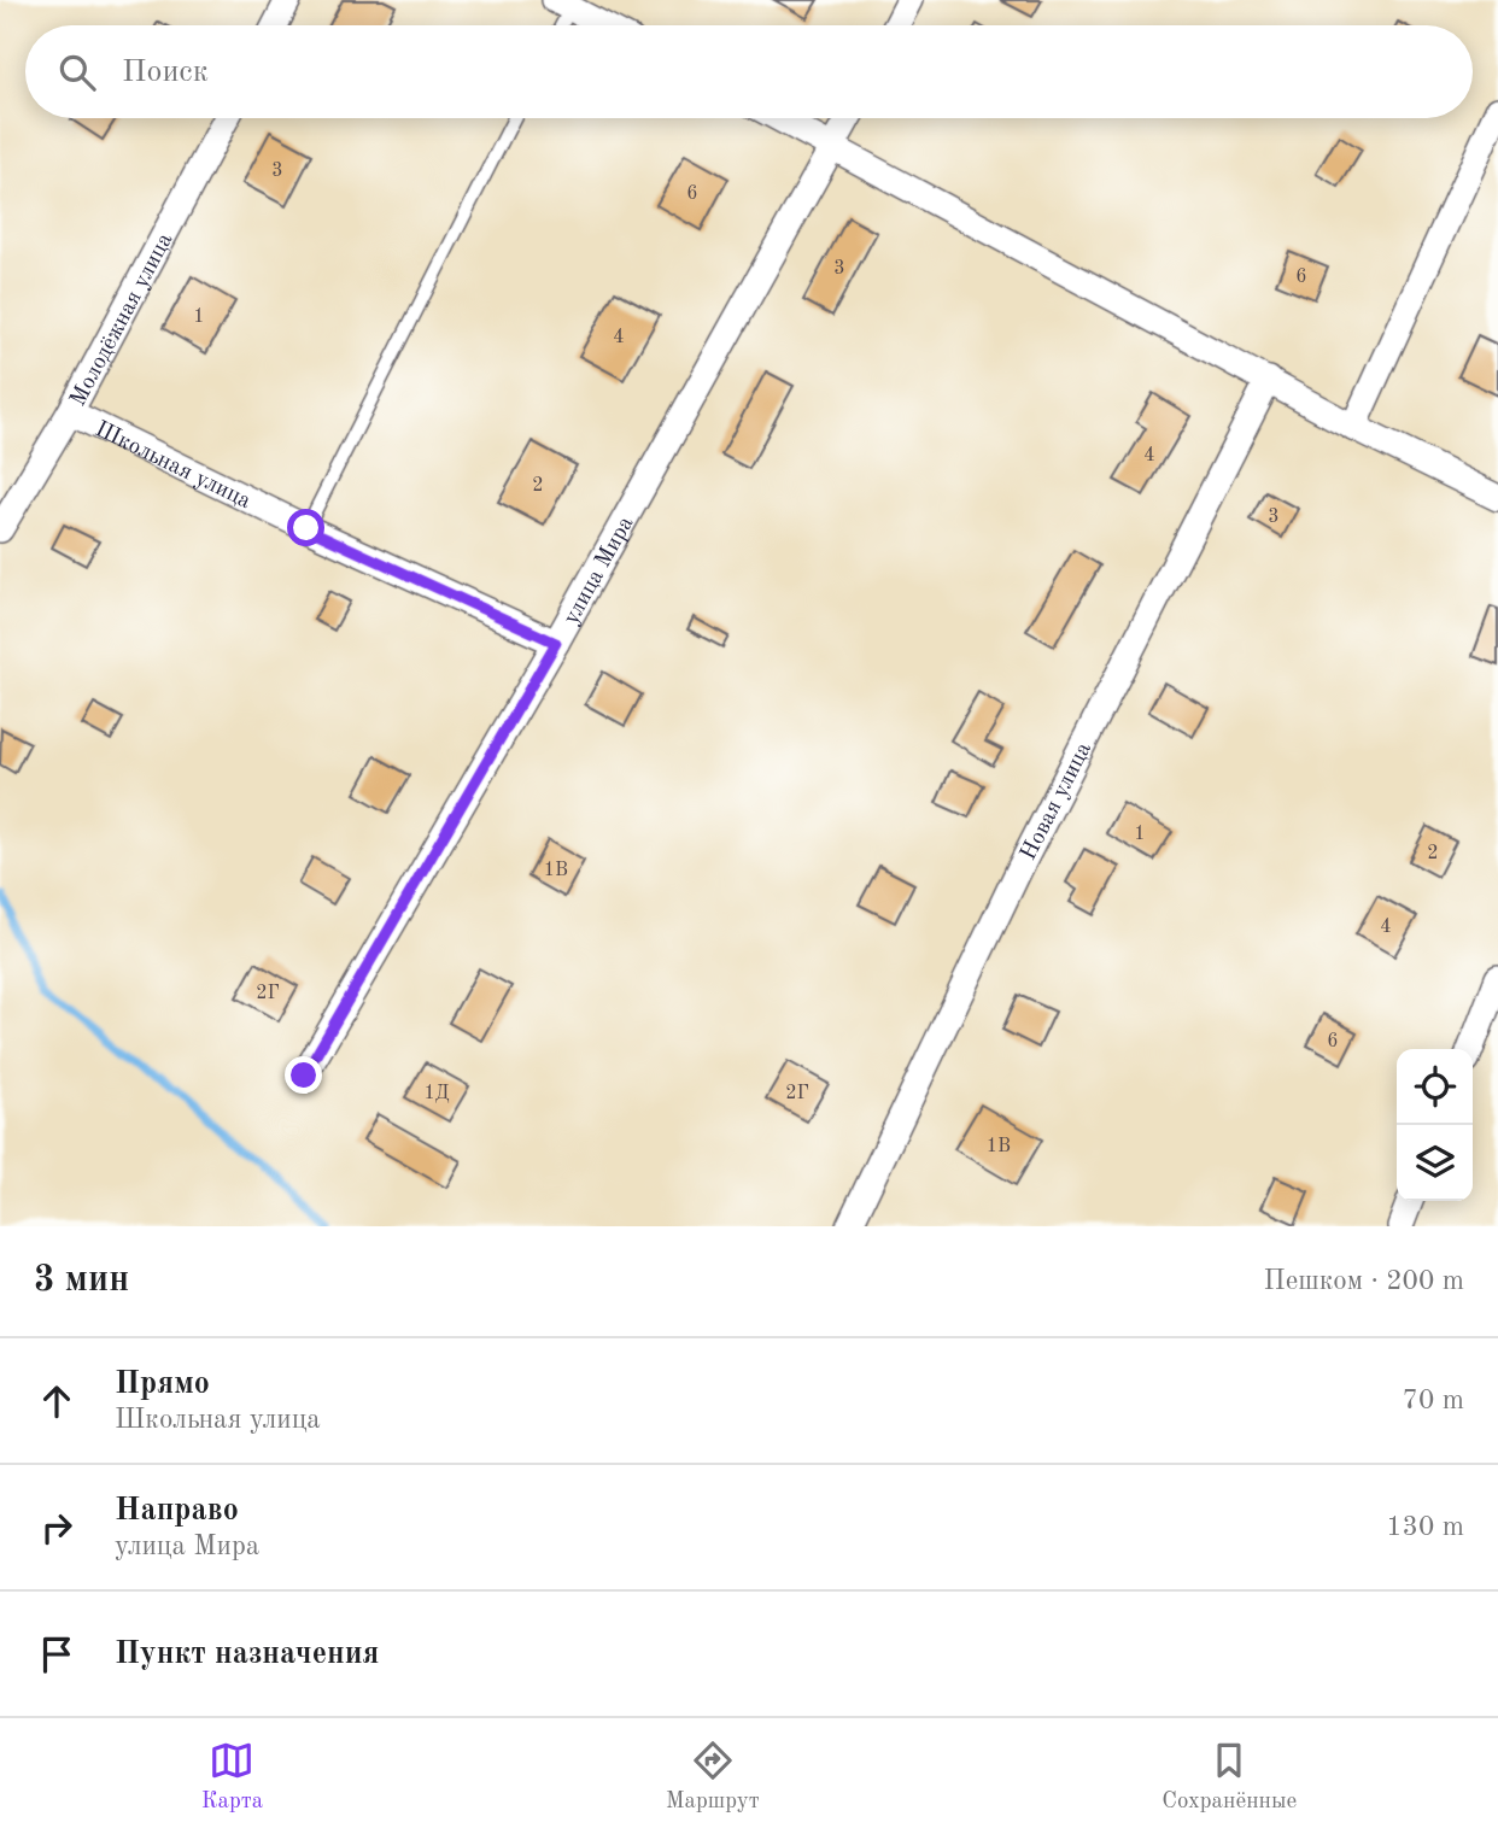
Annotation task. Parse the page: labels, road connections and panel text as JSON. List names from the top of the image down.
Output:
{
  "streets": {
    "street": [
      "Молодёжная улица",
      "Школьная улица",
      "улица Мира",
      "Новая улица"
    ]
  },
  "crossings": [
    ["Молодёжная улица", "Школьная улица"],
    ["Школьная улица", "улица Мира"]
  ],
  "house_numbers": [
    "3",
    "6",
    "3",
    "6",
    "1",
    "4",
    "4",
    "2",
    "3",
    "1",
    "2",
    "1В",
    "4",
    "2Г",
    "6",
    "1Д",
    "2Г",
    "1В"
  ],
  "page": {
    "search": "Поиск",
    "heading": ["3 мин", "Пешком · 200 m"],
    "list": [
      ["Прямо", "Школьная улица", "70 m"],
      ["Направо", "улица Мира", "130 m"],
      "Пункт назначения"
    ],
    "nav": ["Карта", "Маршрут", "Сохранённые"]
  }
}
